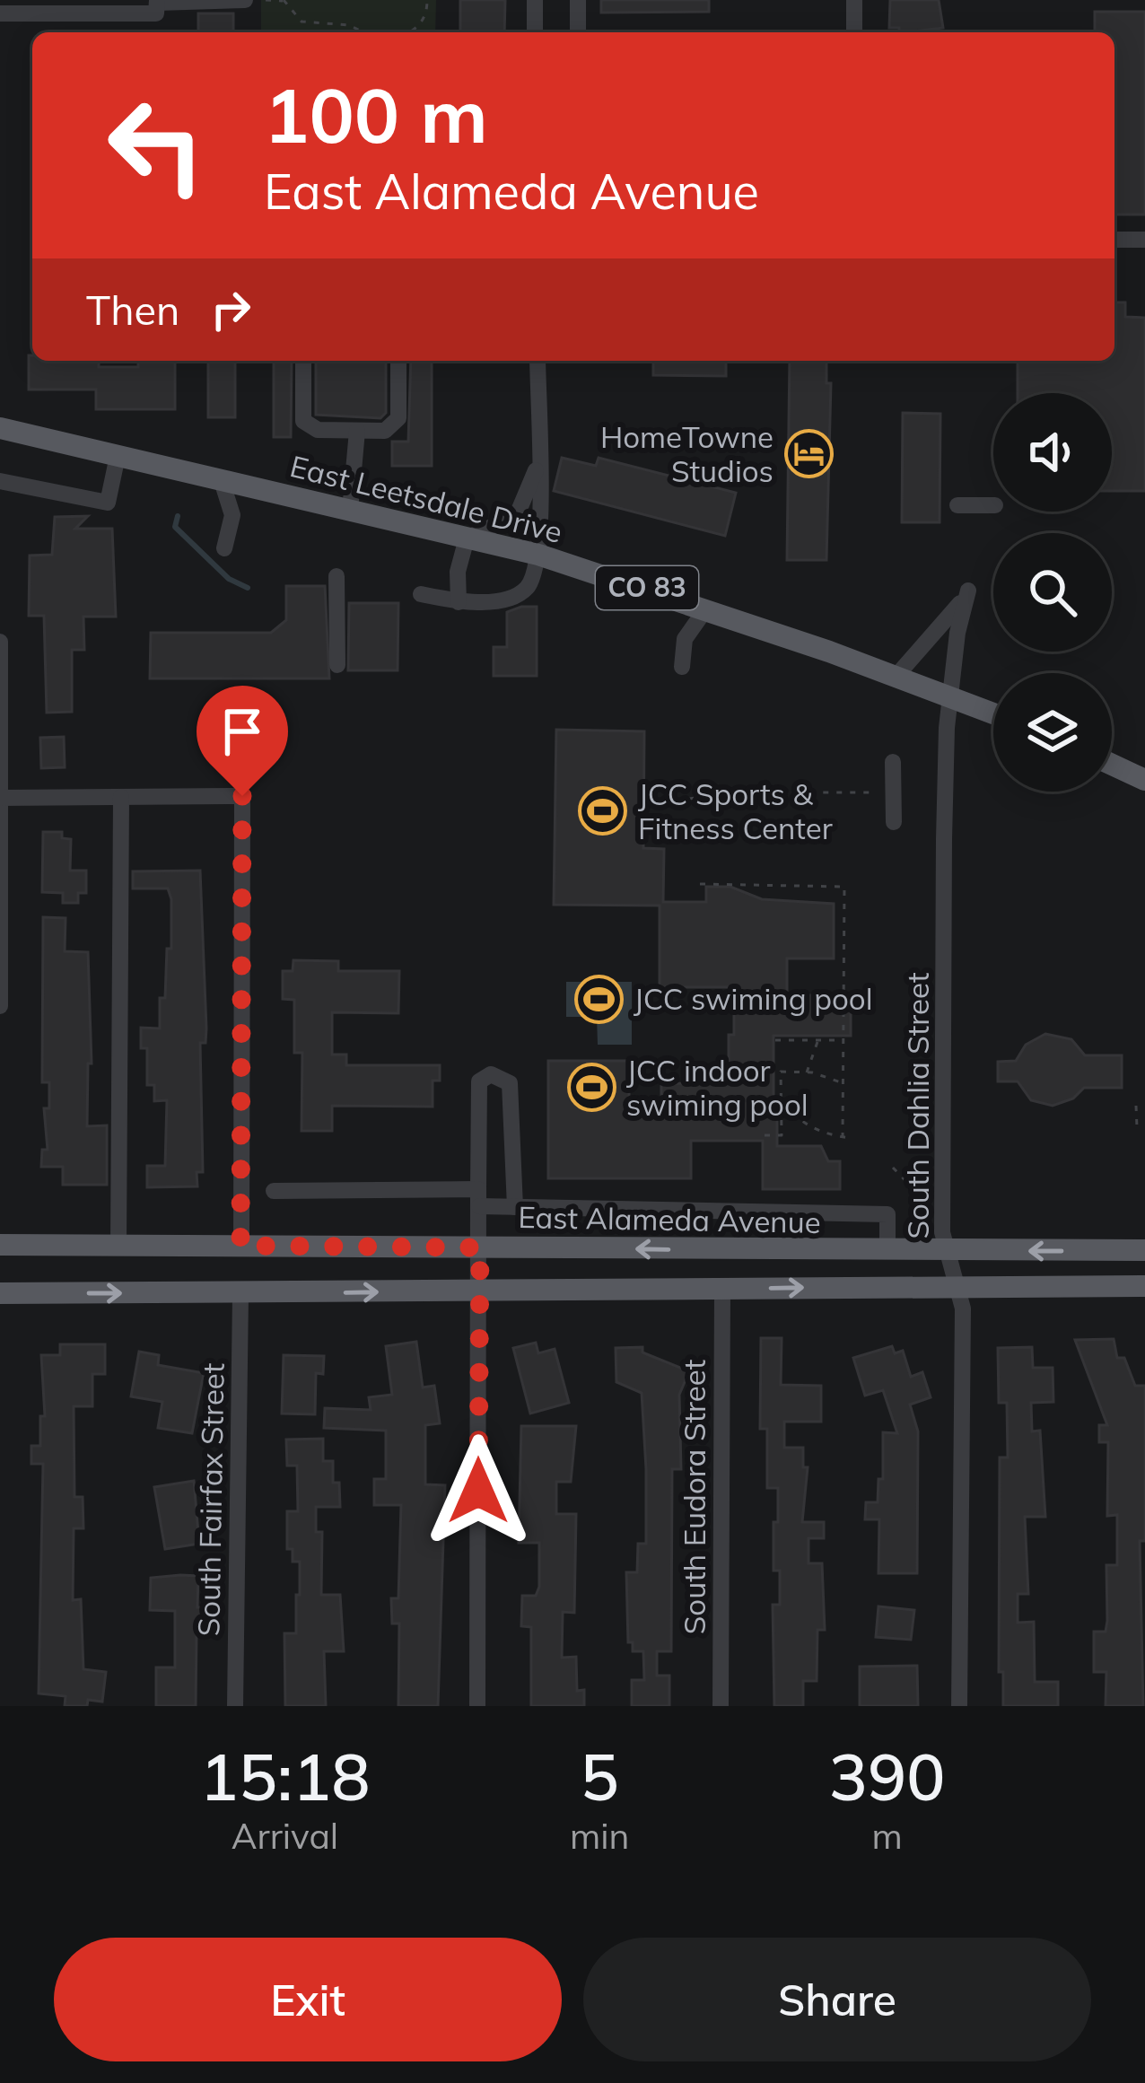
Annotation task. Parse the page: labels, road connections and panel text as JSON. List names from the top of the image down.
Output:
{
  "streets": {
    "main road": ["East Leetsdale Drive", "CO 83", "East Alameda Avenue"],
    "street": ["South Dahlia Street", "South Eudora Street", "South Fairfax Street"]
  },
  "crossings": [
    ["East Leetsdale Drive", "South Dahlia Street"],
    ["South Dahlia Street", "East Alameda Avenue"]
  ],
  "places": {
    "hotel": ["HomeTowne Studios"],
    "sports": ["JCC Sports & Fitness Center", "JCC swiming pool", "JCC indoor swiming pool"]
  },
  "page": {
    "turn": ["100 m", "East Alameda Avenue"],
    "then": "Then",
    "eta": [
      "15:18",
      "Arrival",
      "5",
      "min",
      "390",
      "m"
    ],
    "buttons": ["Exit", "Share"]
  }
}
